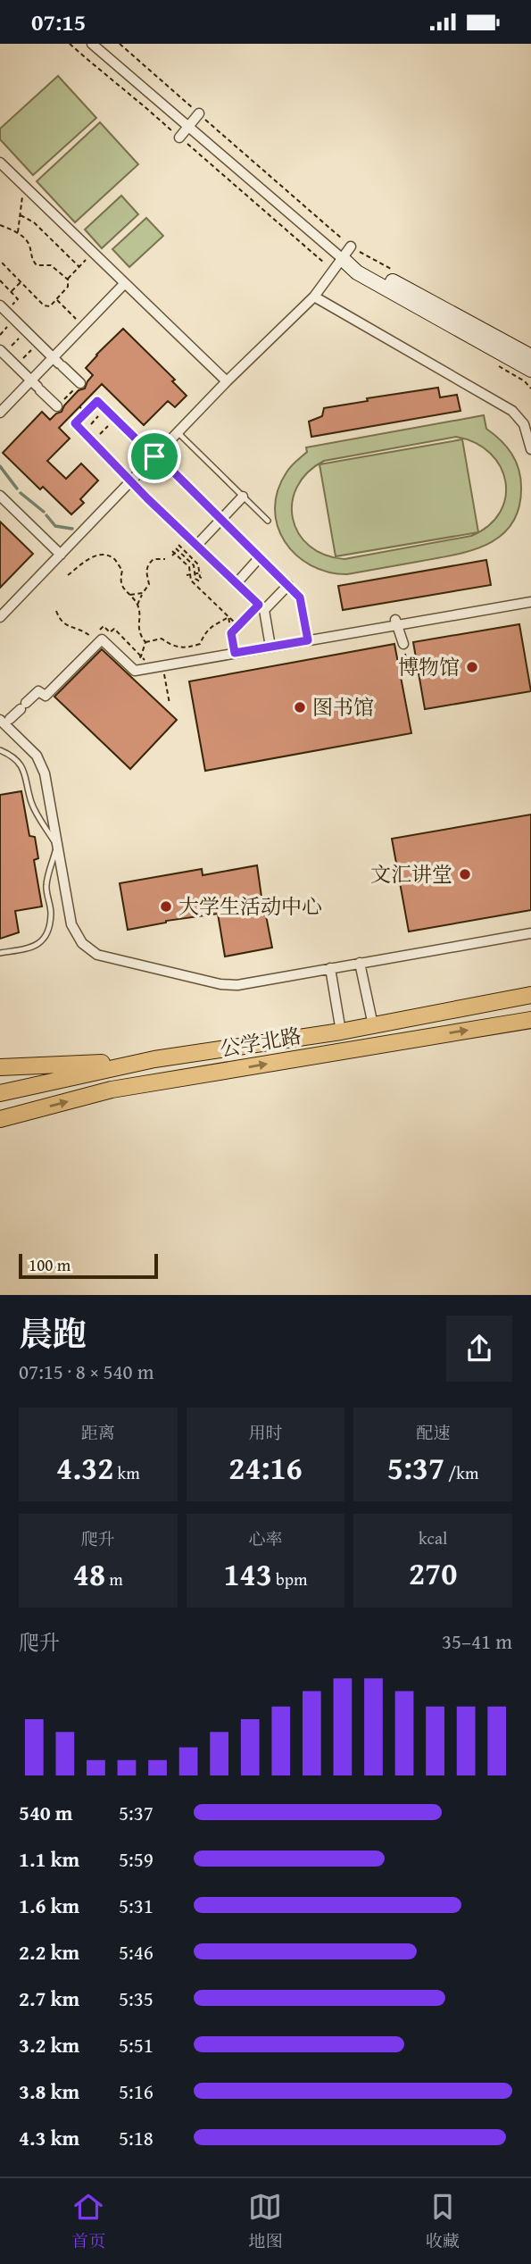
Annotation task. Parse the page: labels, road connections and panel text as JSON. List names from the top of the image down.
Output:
{
  "streets": {
    "main road": ["公学北路"]
  },
  "places": [
    "博物馆",
    "图书馆",
    "文汇讲堂",
    "大学生活动中心"
  ],
  "scale_bar": "100 m",
  "page": {
    "status": "07:15",
    "scale": "100 m",
    "heading": ["晨跑", "07:15 · 8 × 540 m"],
    "stats": [
      ["距离", "4.32 km"],
      ["用时", "24:16"],
      ["配速", "5:37 /km"],
      ["爬升", "48 m"],
      ["心率", "143 bpm"],
      ["kcal", "270"]
    ],
    "chart": ["爬升", "35–41 m"],
    "list": [
      {
        "name": "540 m",
        "note": "5:37"
      },
      {
        "name": "1.1 km",
        "note": "5:59"
      },
      {
        "name": "1.6 km",
        "note": "5:31"
      },
      {
        "name": "2.2 km",
        "note": "5:46"
      },
      {
        "name": "2.7 km",
        "note": "5:35"
      },
      {
        "name": "3.2 km",
        "note": "5:51"
      },
      {
        "name": "3.8 km",
        "note": "5:16"
      },
      {
        "name": "4.3 km",
        "note": "5:18"
      }
    ],
    "tabs": ["首页", "地图", "收藏"]
  }
}
